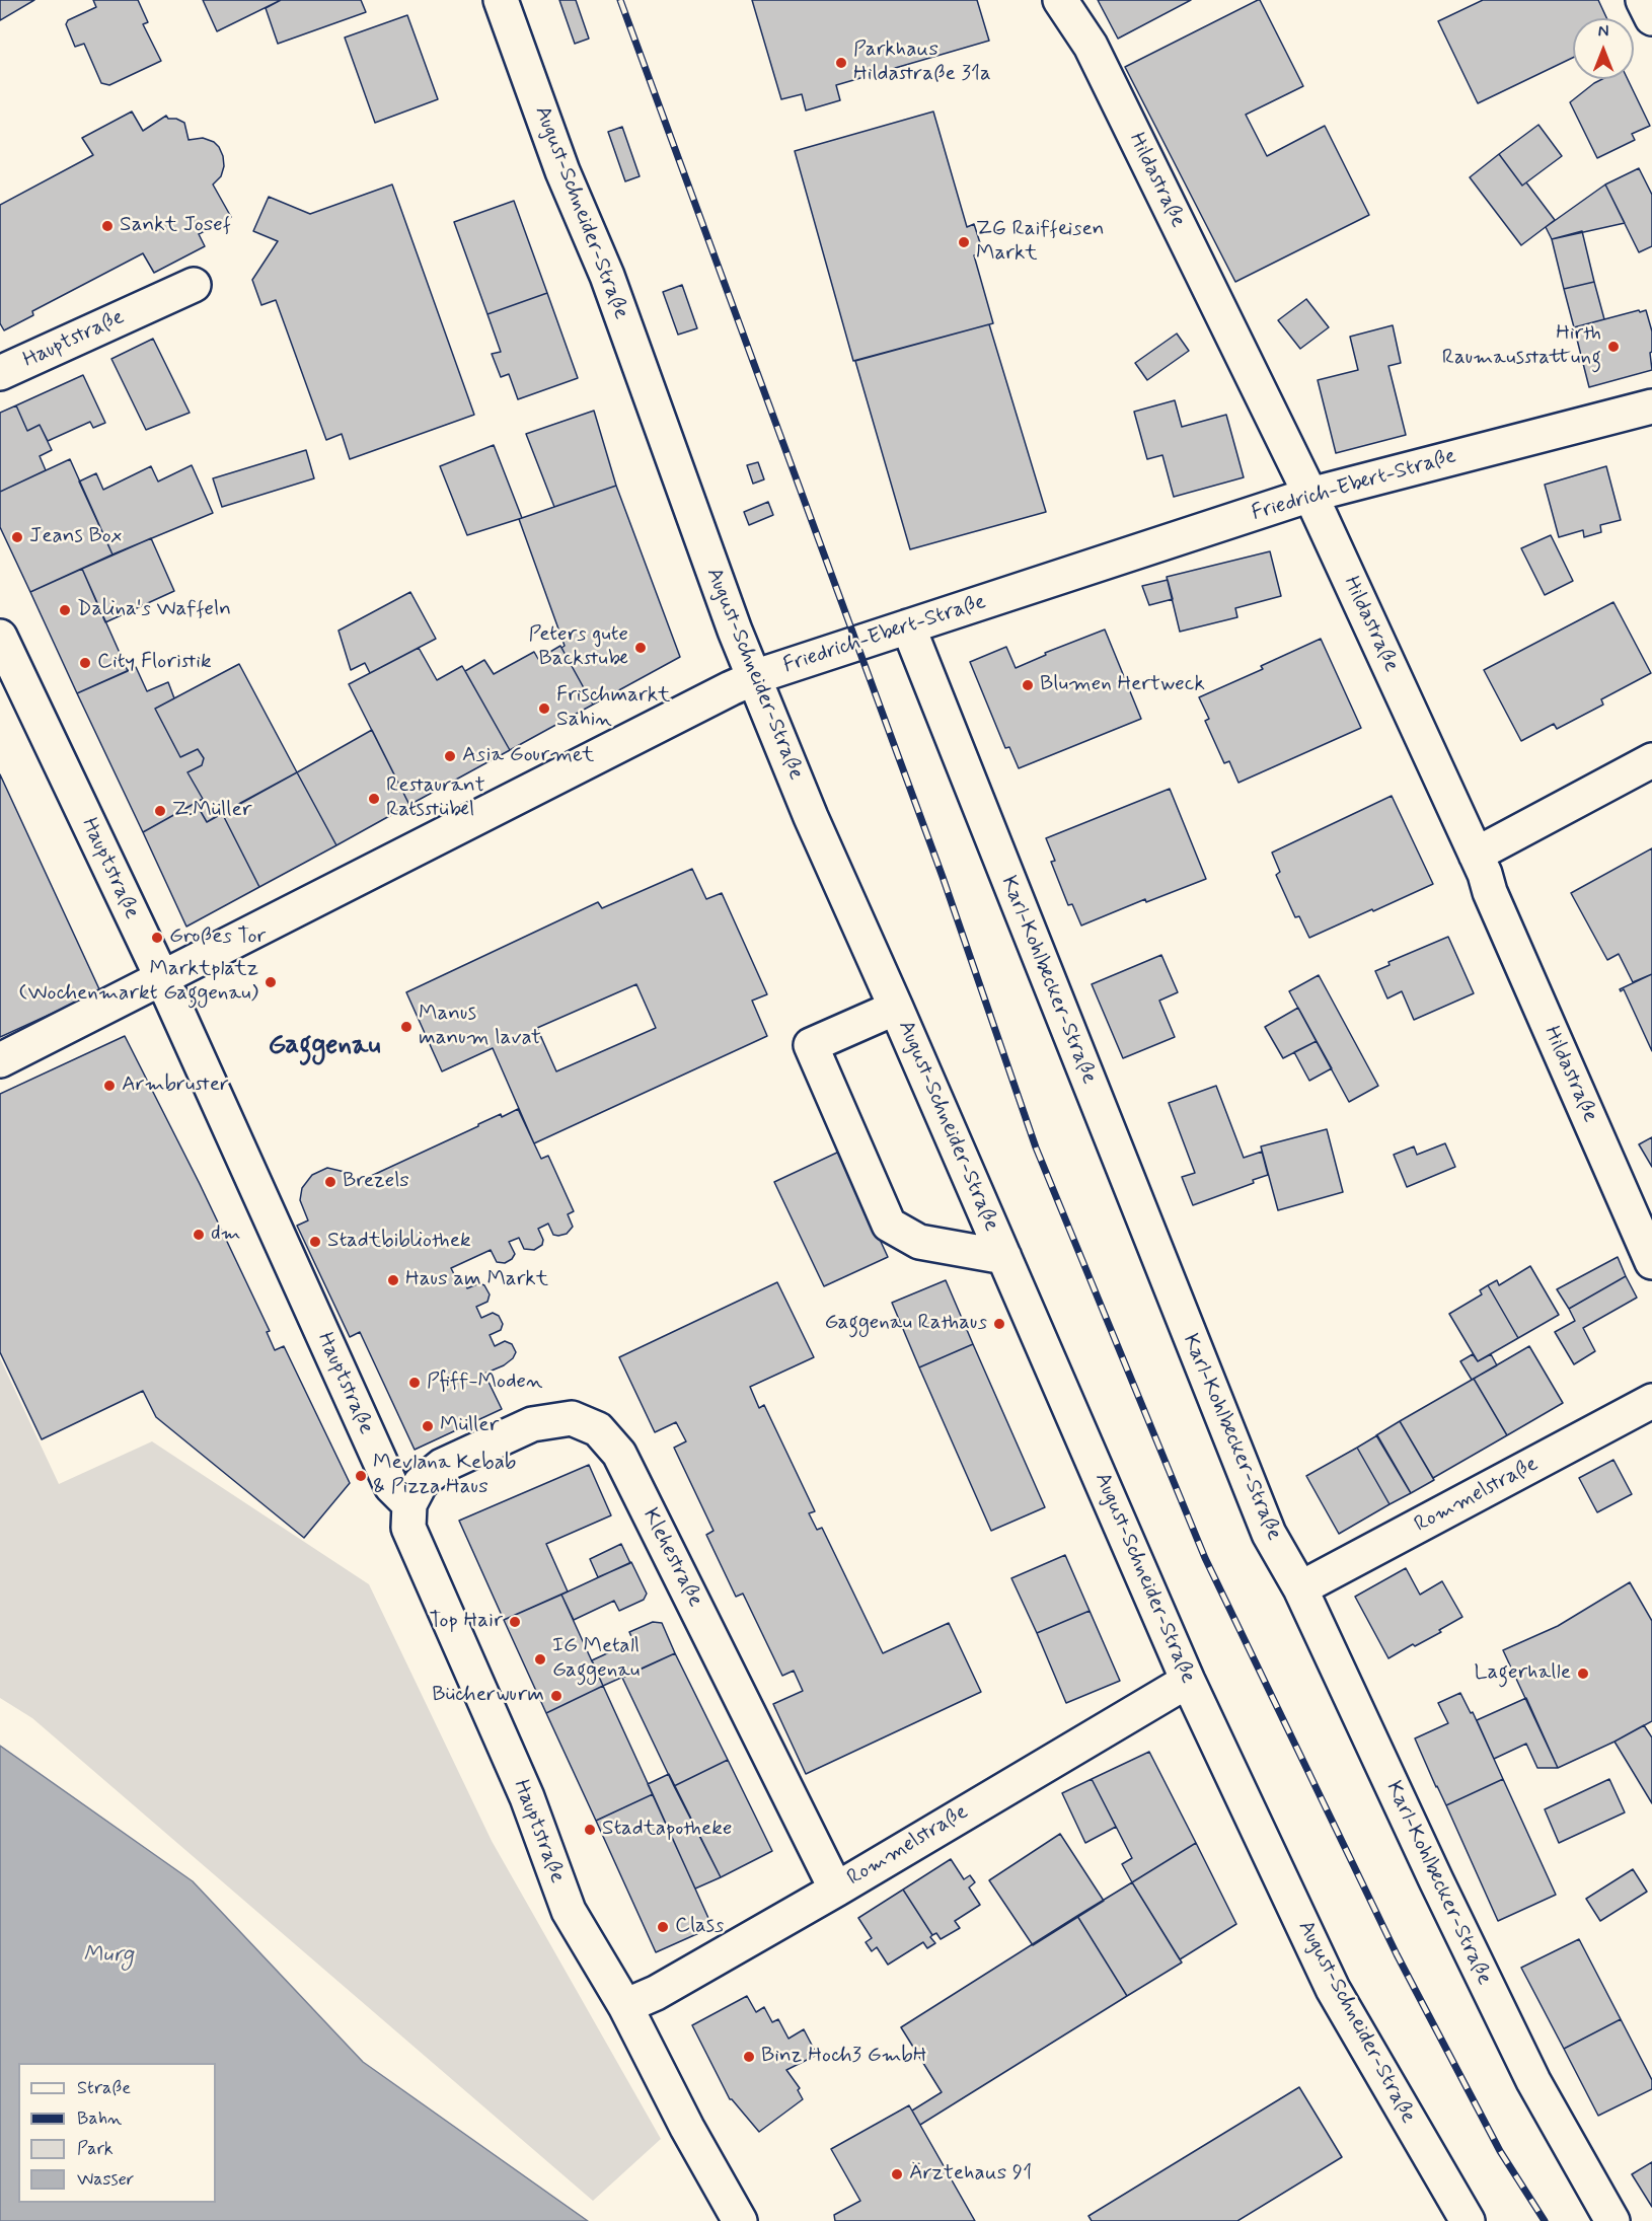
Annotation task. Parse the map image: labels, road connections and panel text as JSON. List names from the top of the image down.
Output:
{
  "streets": {
    "street": [
      "Hildastraße",
      "August-Schneider-Straße",
      "Hauptstraße",
      "Friedrich-Ebert-Straße",
      "Karl-Kohlbecker-Straße",
      "Rommelstraße",
      "Klehestraße"
    ]
  },
  "crossings": [
    ["Hildastraße", "Friedrich-Ebert-Straße"],
    ["August-Schneider-Straße", "Friedrich-Ebert-Straße"],
    ["August-Schneider-Straße", "Rommelstraße"],
    ["Hauptstraße", "Friedrich-Ebert-Straße"],
    ["Hauptstraße", "Rommelstraße"],
    ["Hauptstraße", "Klehestraße"],
    ["Friedrich-Ebert-Straße", "Karl-Kohlbecker-Straße"],
    ["Karl-Kohlbecker-Straße", "Rommelstraße"],
    ["Rommelstraße", "Klehestraße"]
  ],
  "districts": ["Gaggenau"],
  "water": ["Murg"],
  "places": [
    "Parkhaus Hildastraße 31a",
    "Sankt Josef",
    "ZG Raiffeisen Markt",
    "Hirth Raumausstattung",
    "Jeans Box",
    "Dalina's Waffeln",
    "Peters gute Backstube",
    "City Floristik",
    "Blumen Hertweck",
    "Frischmarkt Sahin",
    "Asia Gourmet",
    "Restaurant Ratsstübel",
    "Z.Müller",
    "Großes Tor",
    "Marktplatz (Wochenmarkt Gaggenau)",
    "Manus manum lavat",
    "Armbruster",
    "Brezels",
    "dm",
    "Stadtbibliothek",
    "Haus am Markt",
    "Gaggenau Rathaus",
    "Pfiff-Moden",
    "Müller",
    "Mevlana Kebab & Pizza Haus",
    "Top Hair",
    "IG Metall Gaggenau",
    "Lagerhalle",
    "Bücherwurm",
    "Stadtapotheke",
    "Class",
    "Binz Hoch3 GmbH",
    "Ärztehaus 91"
  ],
  "legend": [
    "Straße",
    "Bahn",
    "Park",
    "Wasser"
  ],
  "north": "top"
}
